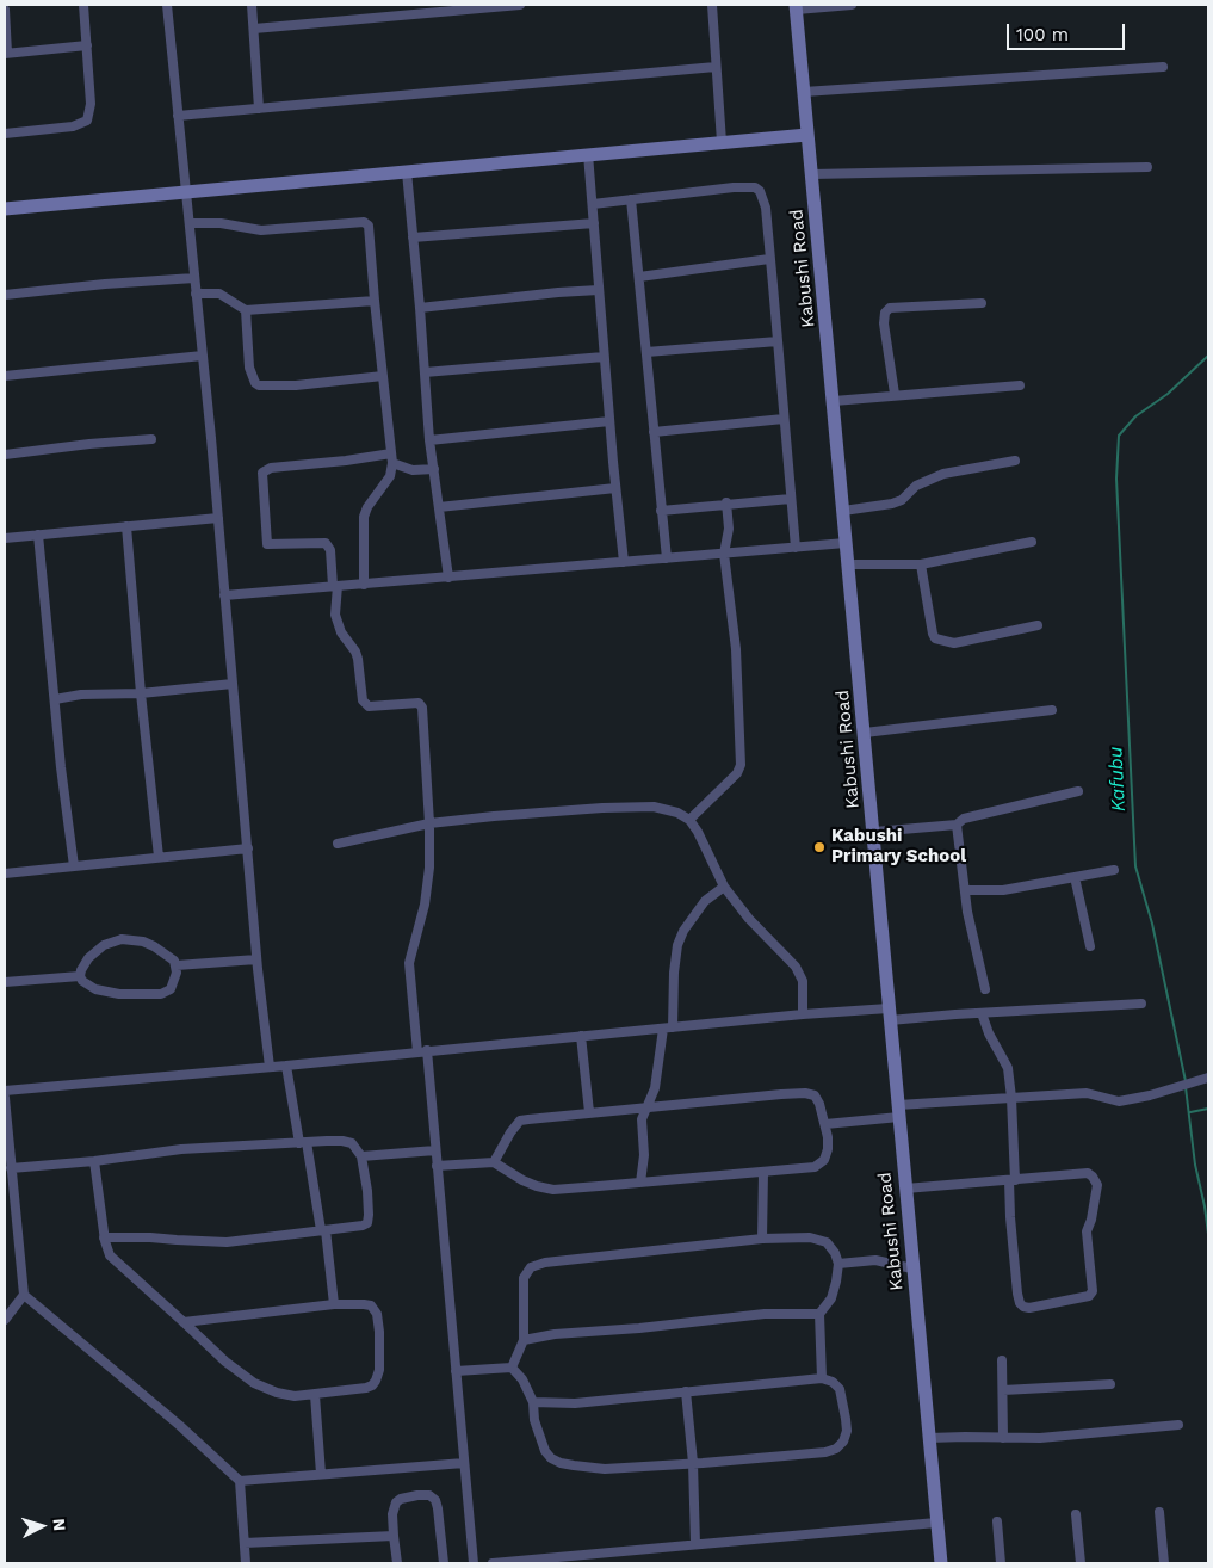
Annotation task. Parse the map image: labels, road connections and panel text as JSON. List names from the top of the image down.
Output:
{
  "streets": {
    "main road": ["Kabushi Road"]
  },
  "water": ["Kafubu"],
  "places": ["Kabushi Primary School"],
  "scale_bar": "100 m",
  "north": "right"
}
